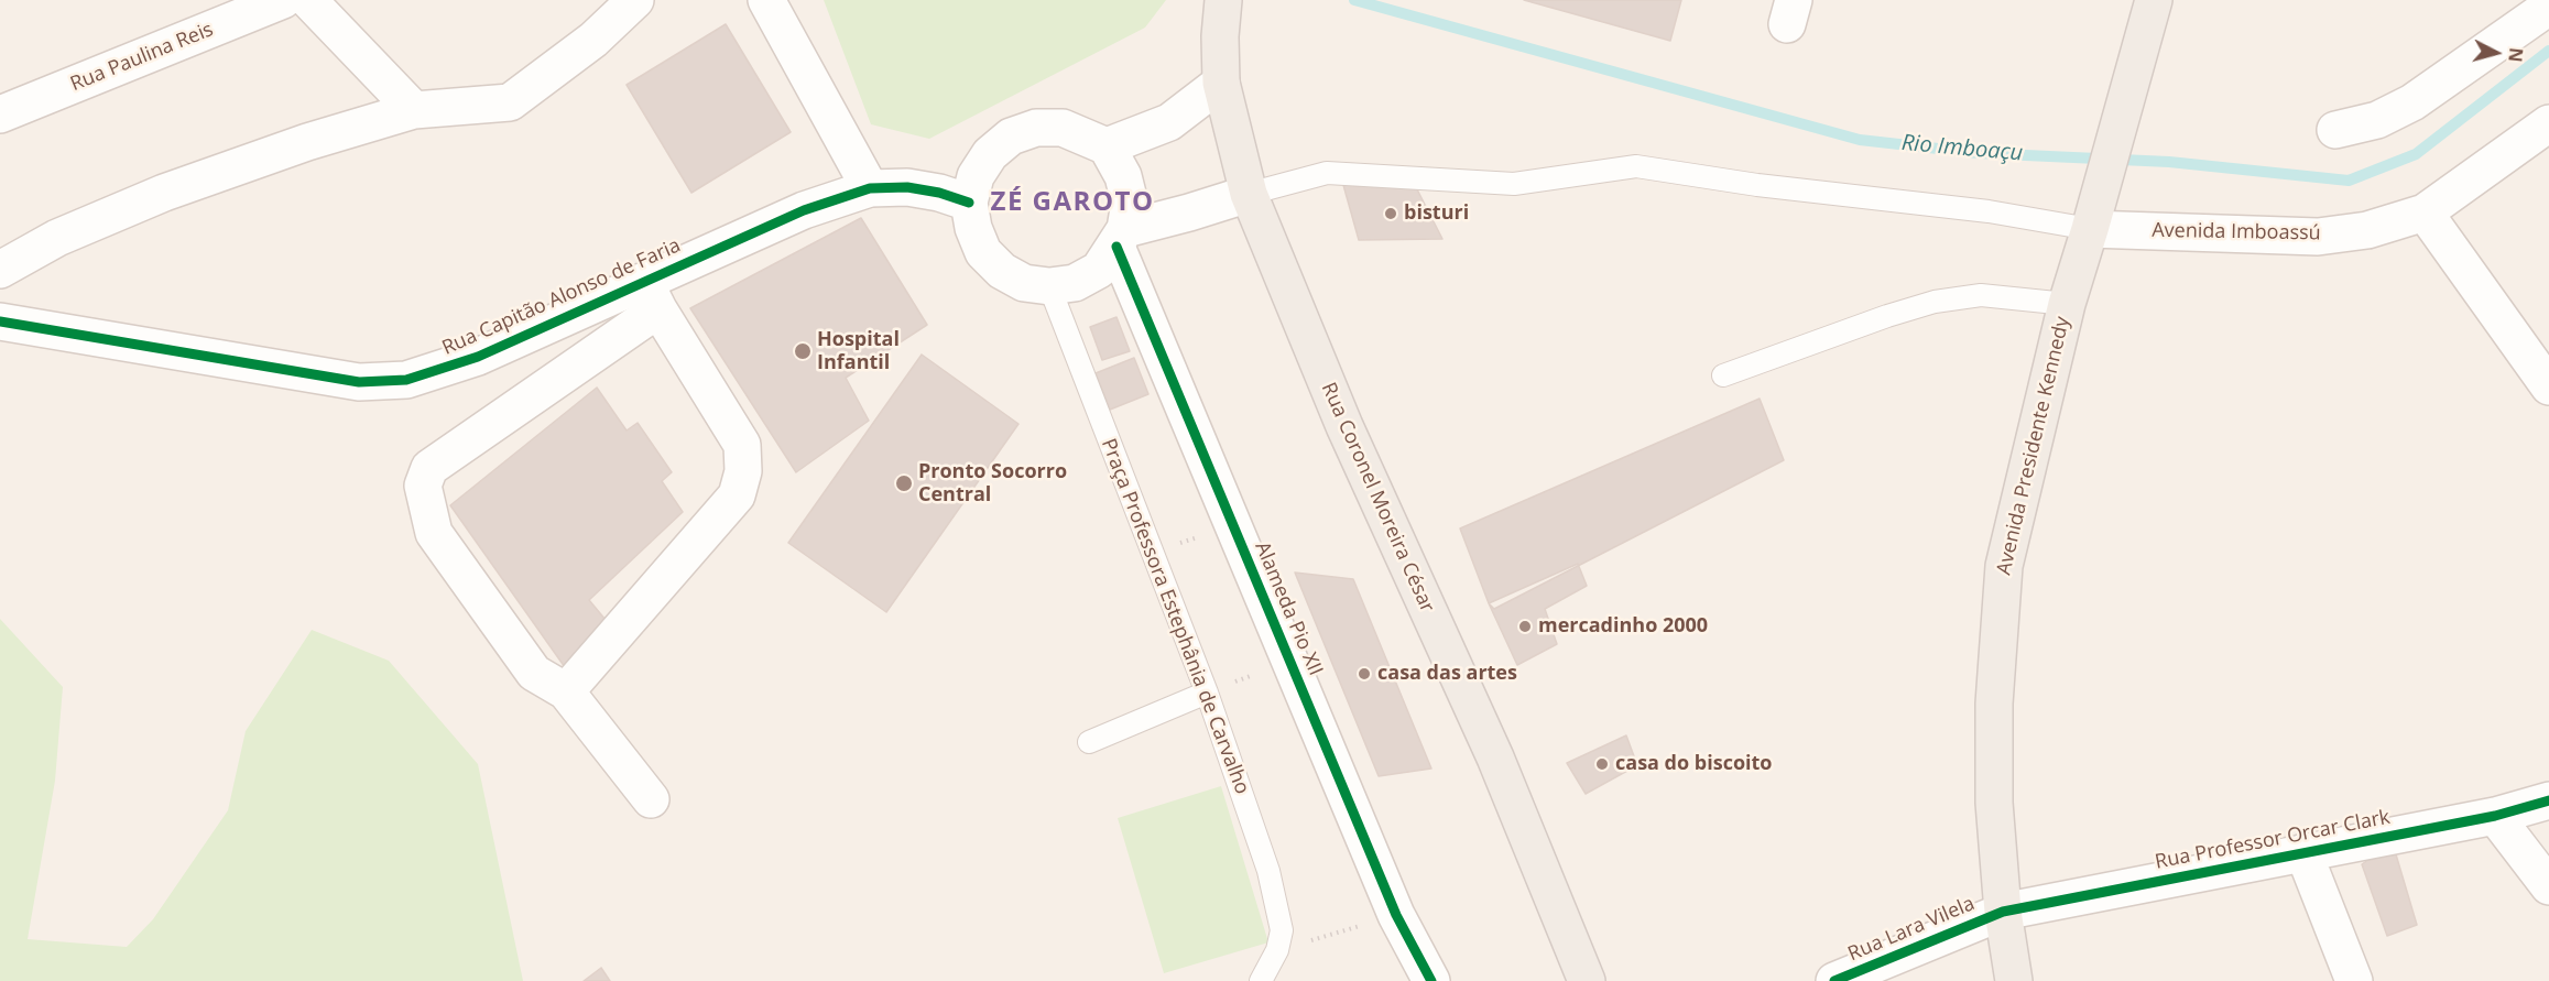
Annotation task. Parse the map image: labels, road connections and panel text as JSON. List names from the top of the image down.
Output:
{
  "streets": {
    "main road": ["Avenida Presidente Kennedy", "Rua Coronel Moreira César"],
    "street": [
      "Rua Paulina Reis",
      "Avenida Imboassú",
      "Rua Capitão Alonso de Faria",
      "Alameda Pio XII",
      "Rua Professor Orcar Clark",
      "Rua Lara Vilela"
    ],
    "lane": ["Praça Professora Estephânia de Carvalho"]
  },
  "crossings": [
    ["Avenida Imboassú", "Avenida Presidente Kennedy"],
    ["Rua Capitão Alonso de Faria", "Alameda Pio XII"],
    ["Rua Capitão Alonso de Faria", "Praça Professora Estephânia de Carvalho"],
    ["Avenida Presidente Kennedy", "Rua Professor Orcar Clark"],
    ["Avenida Presidente Kennedy", "Rua Lara Vilela"],
    ["Alameda Pio XII", "Praça Professora Estephânia de Carvalho"],
    ["Rua Professor Orcar Clark", "Rua Lara Vilela"]
  ],
  "districts": ["ZÉ GAROTO"],
  "water": ["Rio Imboaçu"],
  "places": [
    "bisturi",
    "Hospital Infantil",
    "Pronto Socorro Central",
    "mercadinho 2000",
    "casa das artes",
    "casa do biscoito"
  ],
  "north": "right"
}
